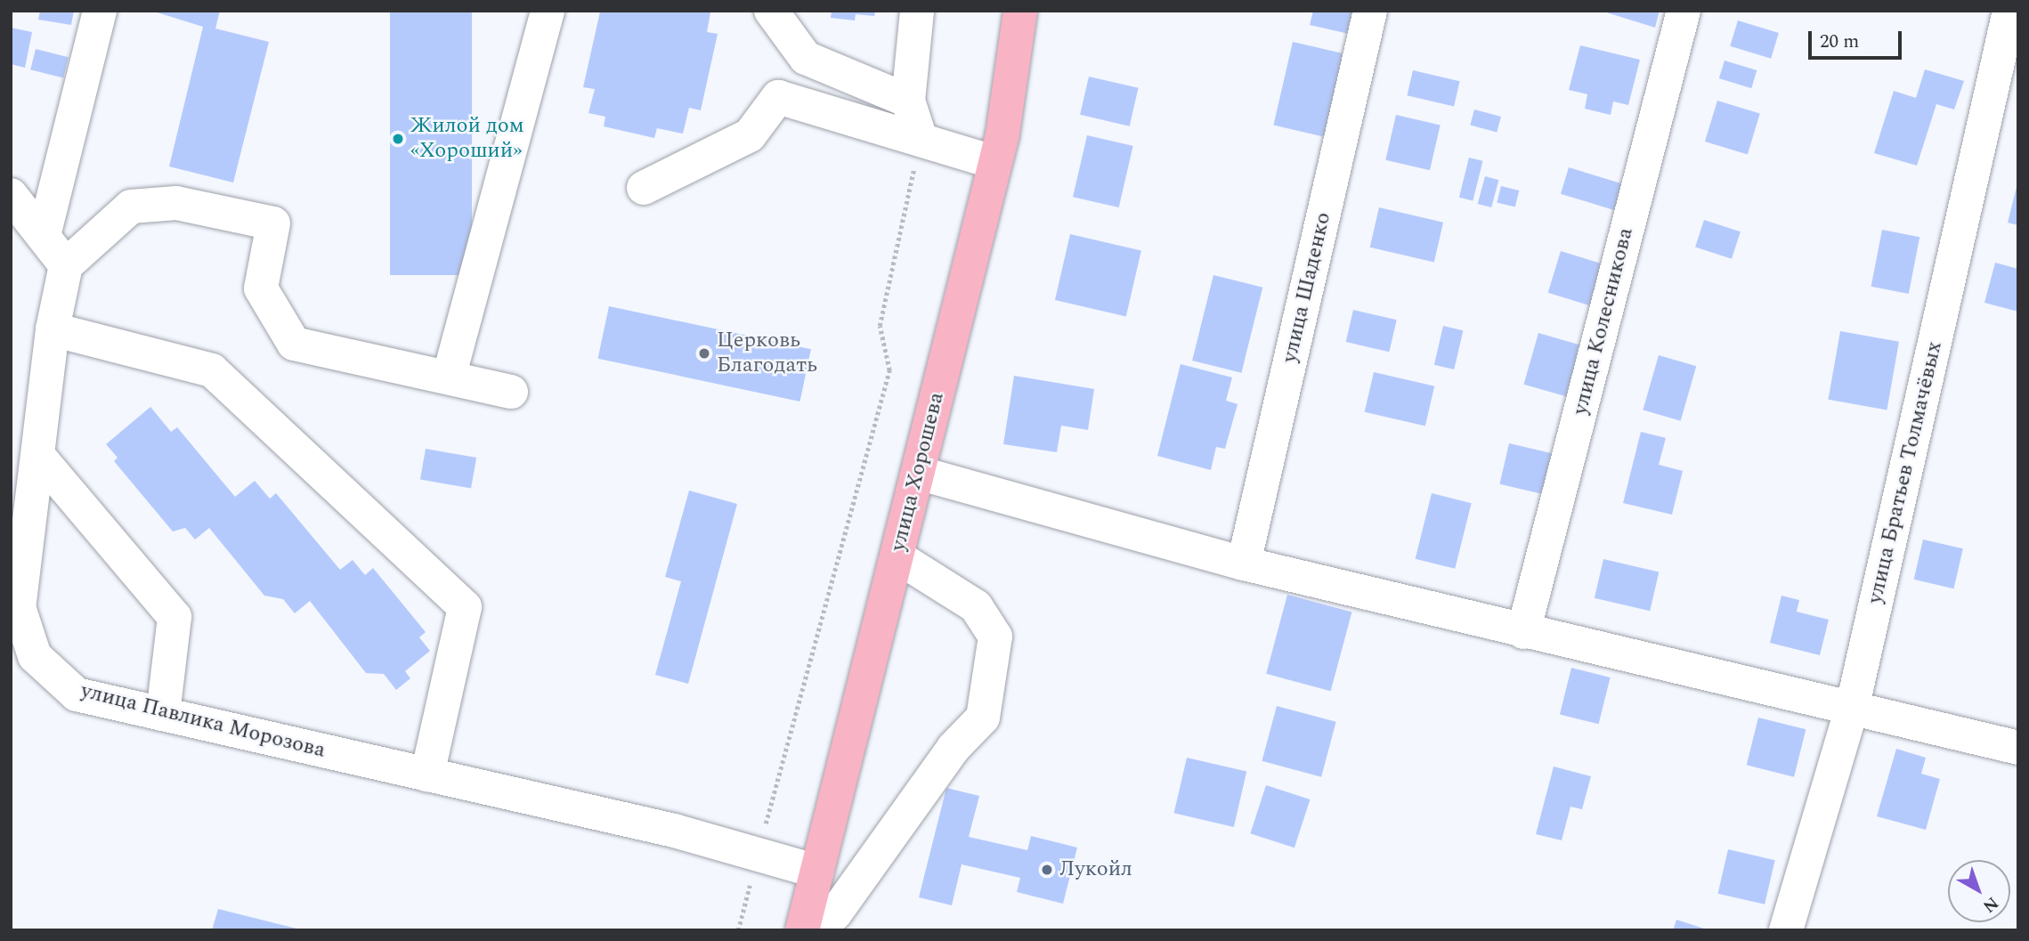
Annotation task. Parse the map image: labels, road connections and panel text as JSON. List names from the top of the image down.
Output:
{
  "streets": {
    "main road": ["улица Хорошева"],
    "street": [
      "улица Шаденко",
      "улица Колесникова",
      "улица Братьев Толмачёвых",
      "улица Павлика Морозова"
    ]
  },
  "crossings": [
    ["улица Хорошева", "улица Павлика Морозова"]
  ],
  "places": ["Жилой дом «Хороший»", "Церковь Благодать", "Лукойл"],
  "scale_bar": "20 m",
  "north": "bottom right"
}
